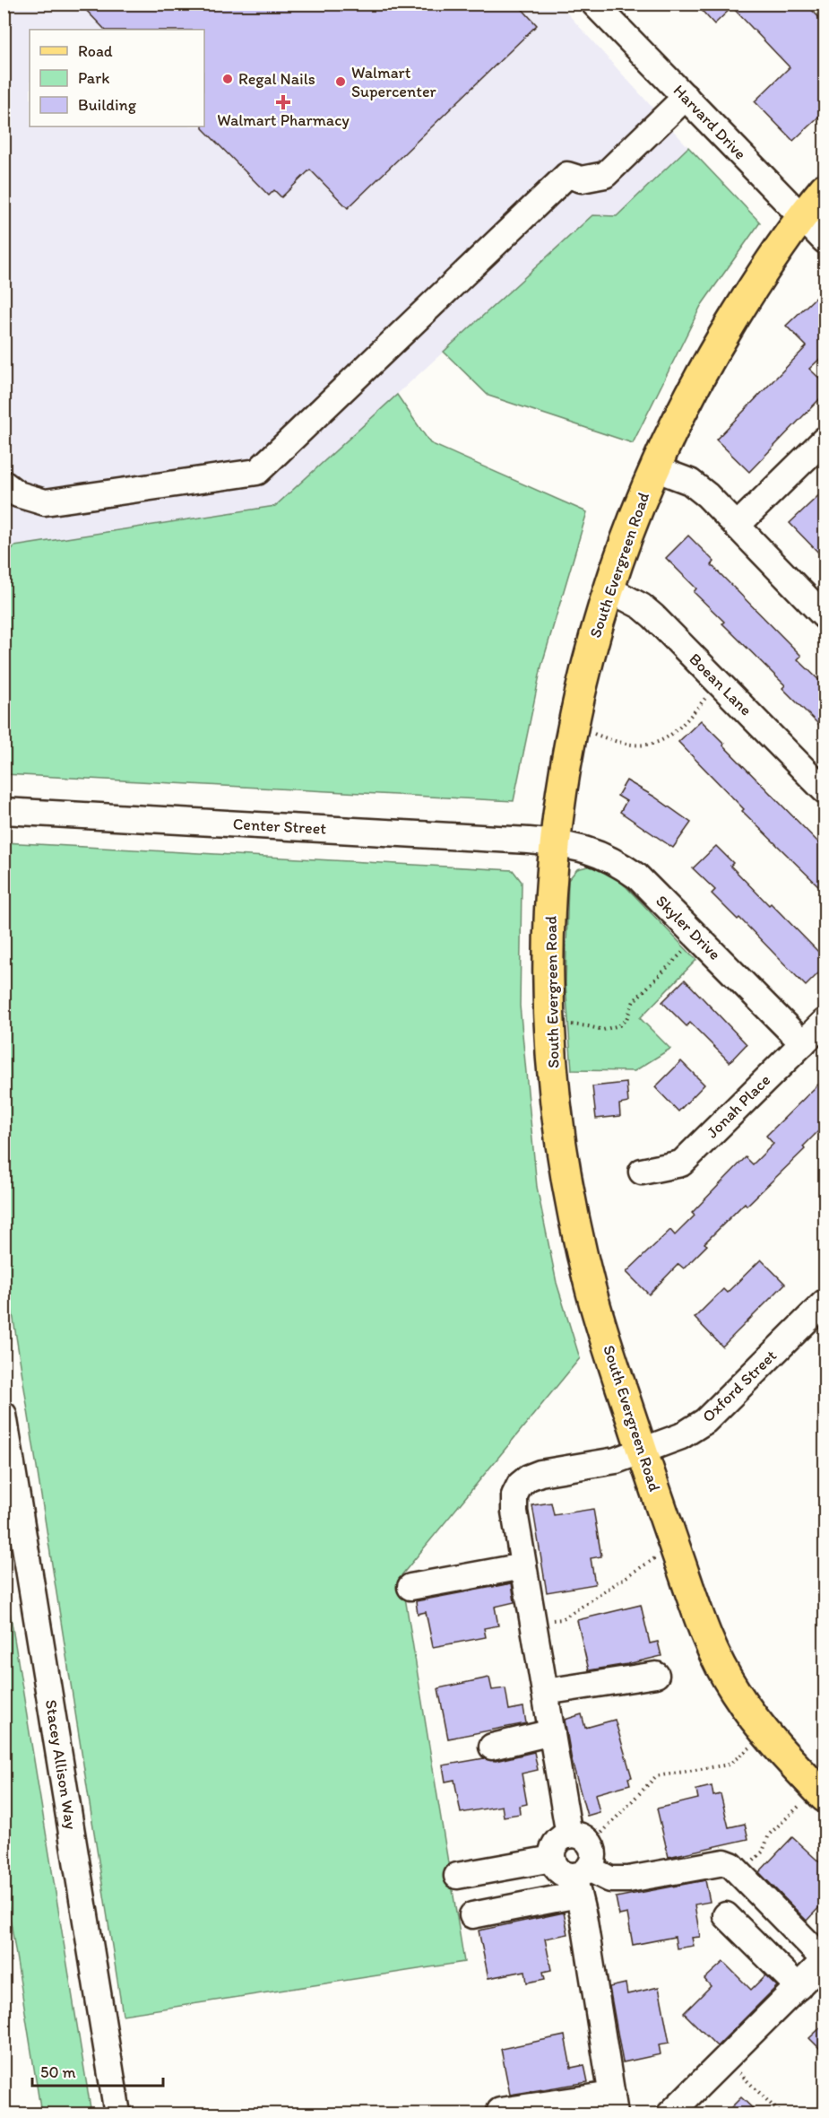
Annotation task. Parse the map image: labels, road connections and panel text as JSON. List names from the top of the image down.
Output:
{
  "streets": {
    "main road": ["South Evergreen Road"],
    "street": [
      "Harvard Drive",
      "Boean Lane",
      "Center Street",
      "Skyler Drive",
      "Jonah Place",
      "Oxford Street",
      "Stacey Allison Way"
    ]
  },
  "crossings": [
    ["Harvard Drive", "South Evergreen Road"],
    ["South Evergreen Road", "Boean Lane"],
    ["South Evergreen Road", "Center Street"],
    ["South Evergreen Road", "Skyler Drive"],
    ["South Evergreen Road", "Oxford Street"],
    ["Center Street", "Skyler Drive"],
    ["Skyler Drive", "Jonah Place"]
  ],
  "places": {
    "other": ["Regal Nails", "Walmart Supercenter"],
    "health": ["Walmart Pharmacy"]
  },
  "legend": ["Road", "Park", "Building"],
  "scale_bar": "50 m"
}
